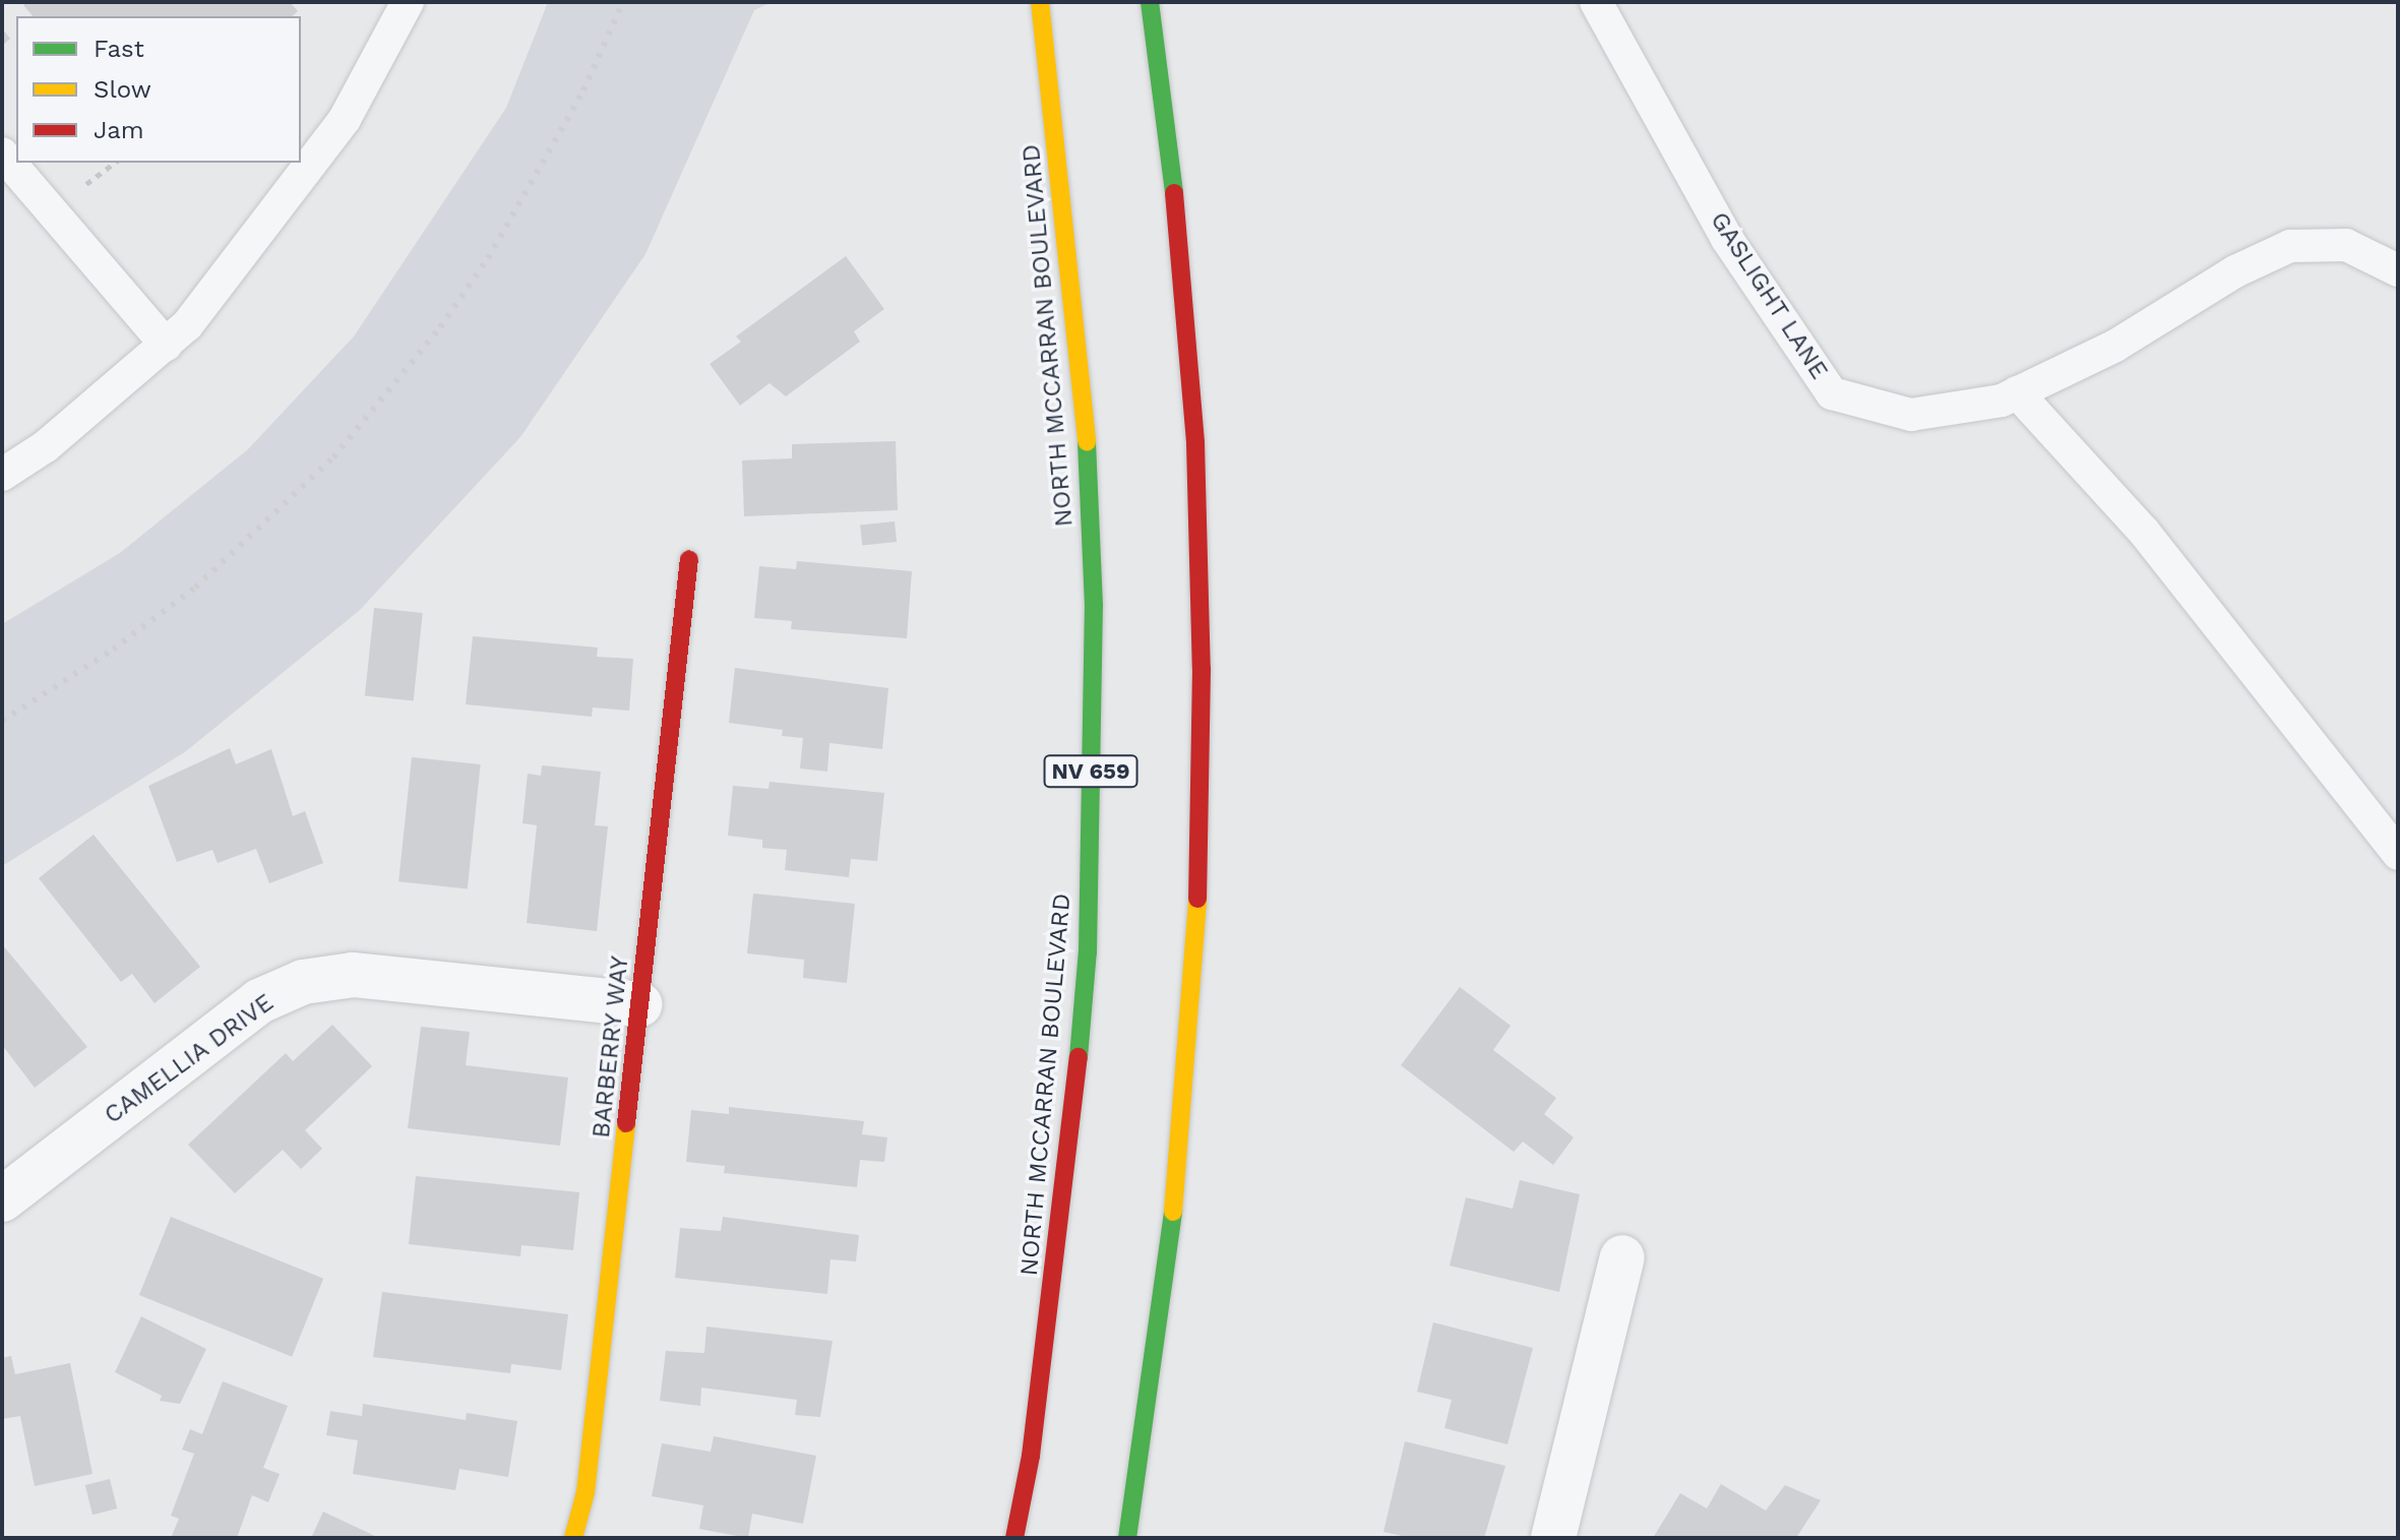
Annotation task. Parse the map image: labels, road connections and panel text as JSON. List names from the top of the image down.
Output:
{
  "streets": {
    "main road": ["NORTH MCCARRAN BOULEVARD", "NV 659", "BARBERRY WAY"],
    "street": ["CAMELLIA DRIVE"],
    "lane": ["GASLIGHT LANE"]
  },
  "crossings": [
    ["BARBERRY WAY", "CAMELLIA DRIVE"]
  ],
  "legend": ["Fast", "Slow", "Jam"]
}
